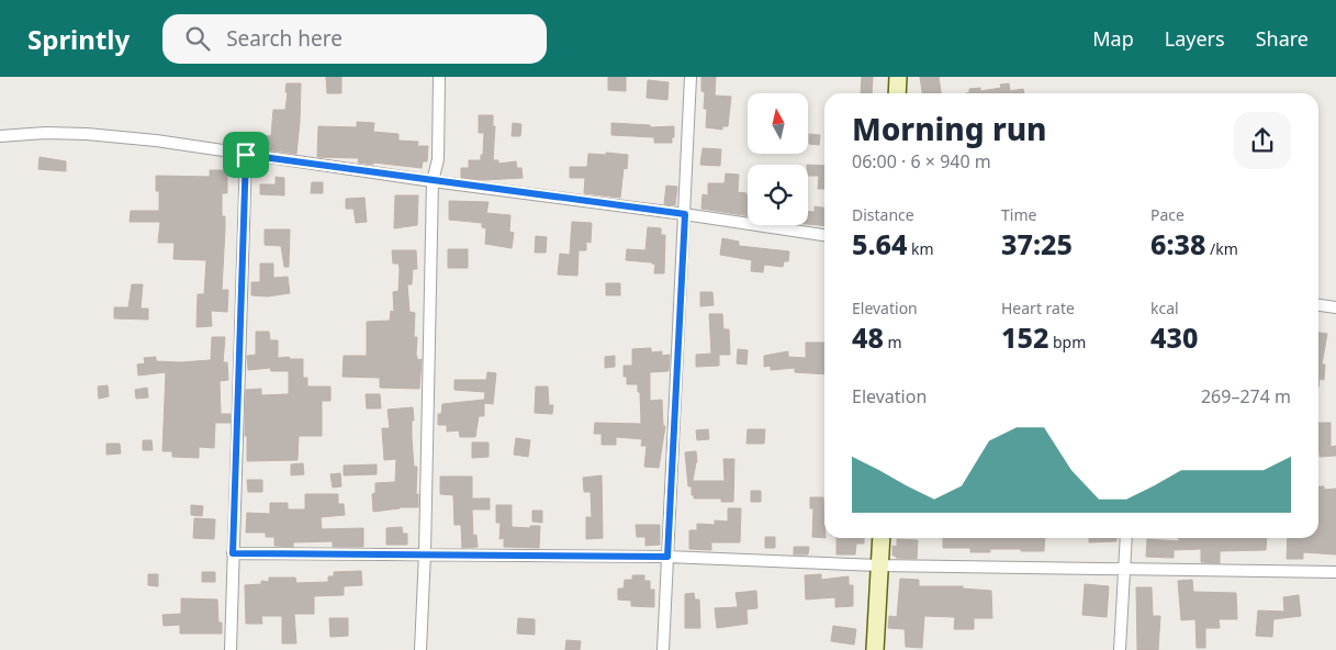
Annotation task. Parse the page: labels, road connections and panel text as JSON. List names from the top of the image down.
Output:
{
  "north": "top",
  "page": {
    "header": "Sprintly",
    "search": "Search here",
    "nav": ["Map", "Layers", "Share"],
    "heading": ["Morning run", "06:00 · 6 × 940 m"],
    "stats": [
      ["Distance", "5.64 km"],
      ["Time", "37:25"],
      ["Pace", "6:38 /km"],
      ["Elevation", "48 m"],
      ["Heart rate", "152 bpm"],
      ["kcal", "430"]
    ],
    "chart": ["Elevation", "269–274 m"]
  }
}
